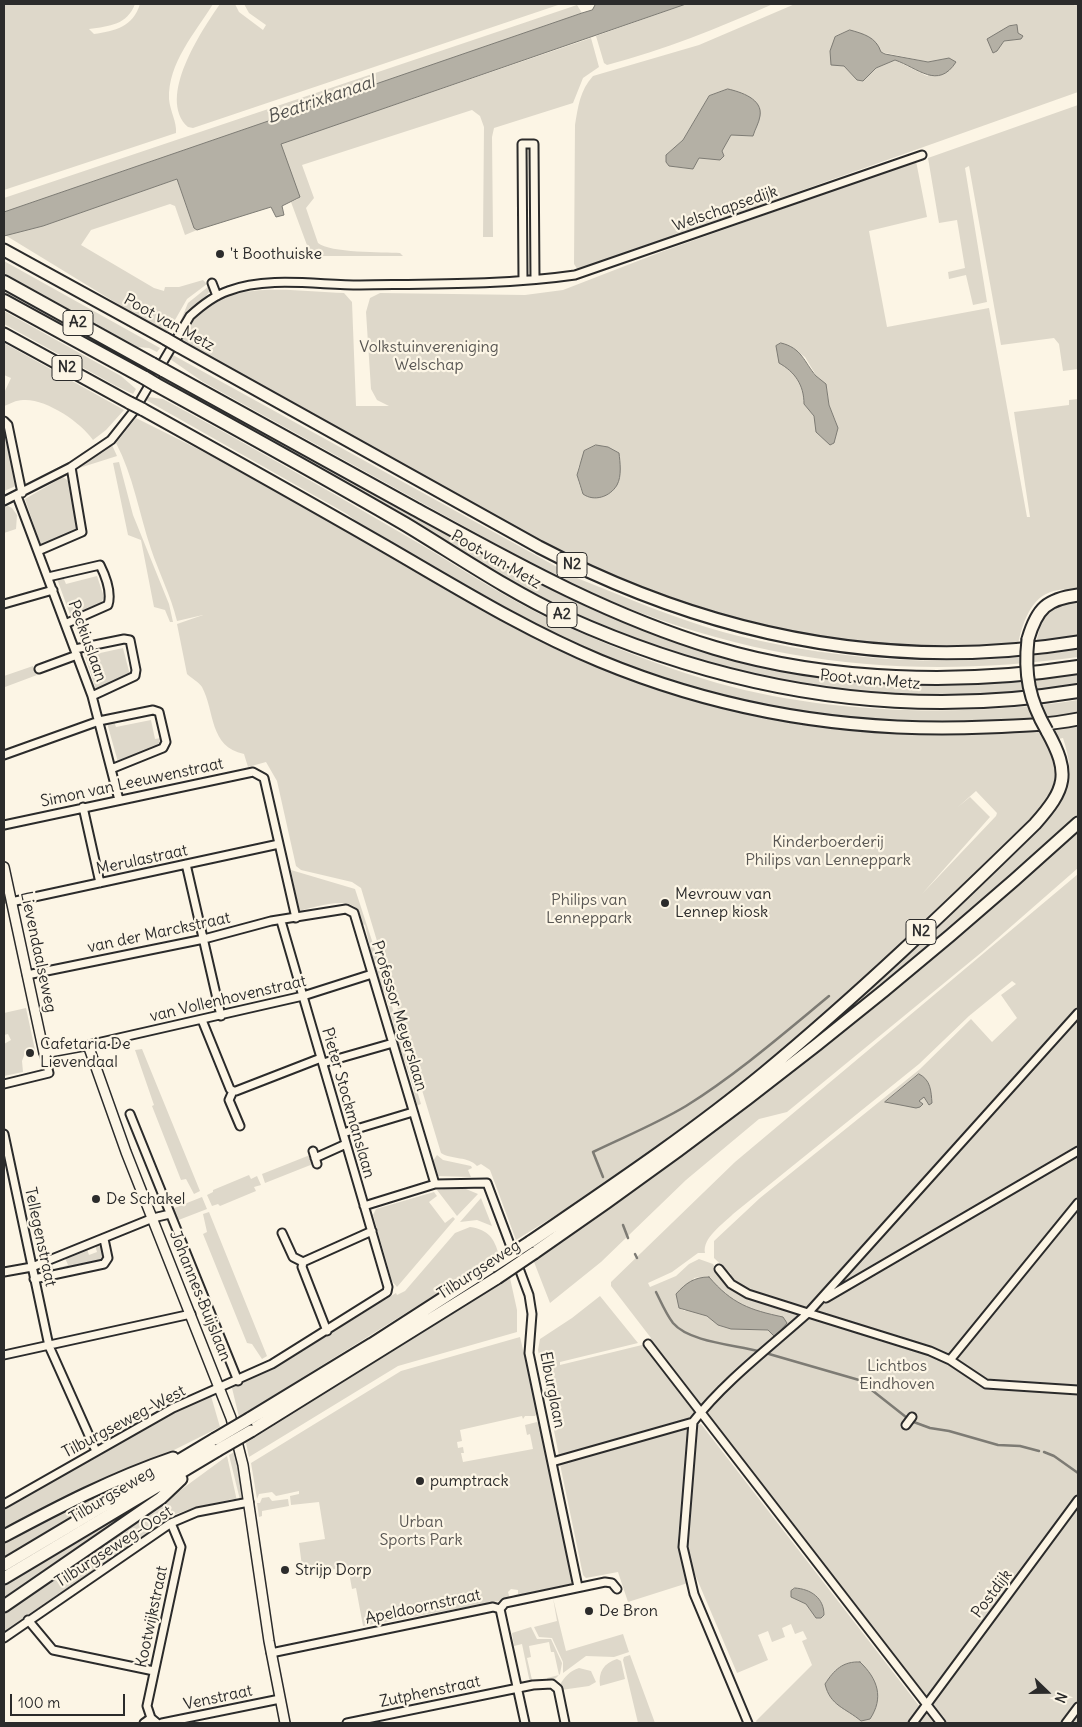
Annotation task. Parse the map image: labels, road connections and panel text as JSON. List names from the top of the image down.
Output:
{
  "streets": {
    "highway": [
      "A2",
      "Poot van Metz",
      "N2",
      "Tilburgseweg"
    ],
    "street": [
      "Welschapsedijk",
      "Peckiuslaan",
      "Simon van Leeuwenstraat",
      "Merulastraat",
      "van der Marckstraat",
      "Lievendaalseweg",
      "van Vollenhovenstraat",
      "Professor Meyerslaan",
      "Pieter Stockmanslaan",
      "Tellegenstraat",
      "Johannes Buijslaan",
      "Elburglaan",
      "Tilburgseweg-West",
      "Tilburgseweg-Oost",
      "Postdijk",
      "Apeldoornstraat",
      "Kootwijkstraat",
      "Zutphenstraat",
      "Venstraat"
    ]
  },
  "crossings": [
    ["Welschapsedijk", "Peckiuslaan"],
    ["N2", "Tilburgseweg"],
    ["Peckiuslaan", "Simon van Leeuwenstraat"],
    ["Simon van Leeuwenstraat", "Merulastraat"],
    ["Merulastraat", "Lievendaalseweg"],
    ["van der Marckstraat", "Lievendaalseweg"],
    ["van der Marckstraat", "Professor Meyerslaan"],
    ["van der Marckstraat", "Pieter Stockmanslaan"],
    ["van Vollenhovenstraat", "Professor Meyerslaan"],
    ["van Vollenhovenstraat", "Pieter Stockmanslaan"],
    ["van Vollenhovenstraat", "Johannes Buijslaan"],
    ["Professor Meyerslaan", "Elburglaan"],
    ["Pieter Stockmanslaan", "Tilburgseweg-West"],
    ["Tellegenstraat", "Tilburgseweg-West"],
    ["Johannes Buijslaan", "Tilburgseweg-West"],
    ["Elburglaan", "Apeldoornstraat"],
    ["Tilburgseweg-Oost", "Kootwijkstraat"]
  ],
  "water": ["Beatrixkanaal"],
  "parks": [
    "Volkstuinvereniging Welschap",
    "Kinderboerderij Philips van Lenneppark",
    "Philips van Lenneppark",
    "Lichtbos Eindhoven",
    "Urban Sports Park"
  ],
  "places": [
    "'t Boothuiske",
    "Mevrouw van Lennep kiosk",
    "Cafetaria De Lievendaal",
    "De Schakel",
    "pumptrack",
    "Strijp Dorp",
    "De Bron"
  ],
  "scale_bar": "100 m",
  "north": "right"
}
